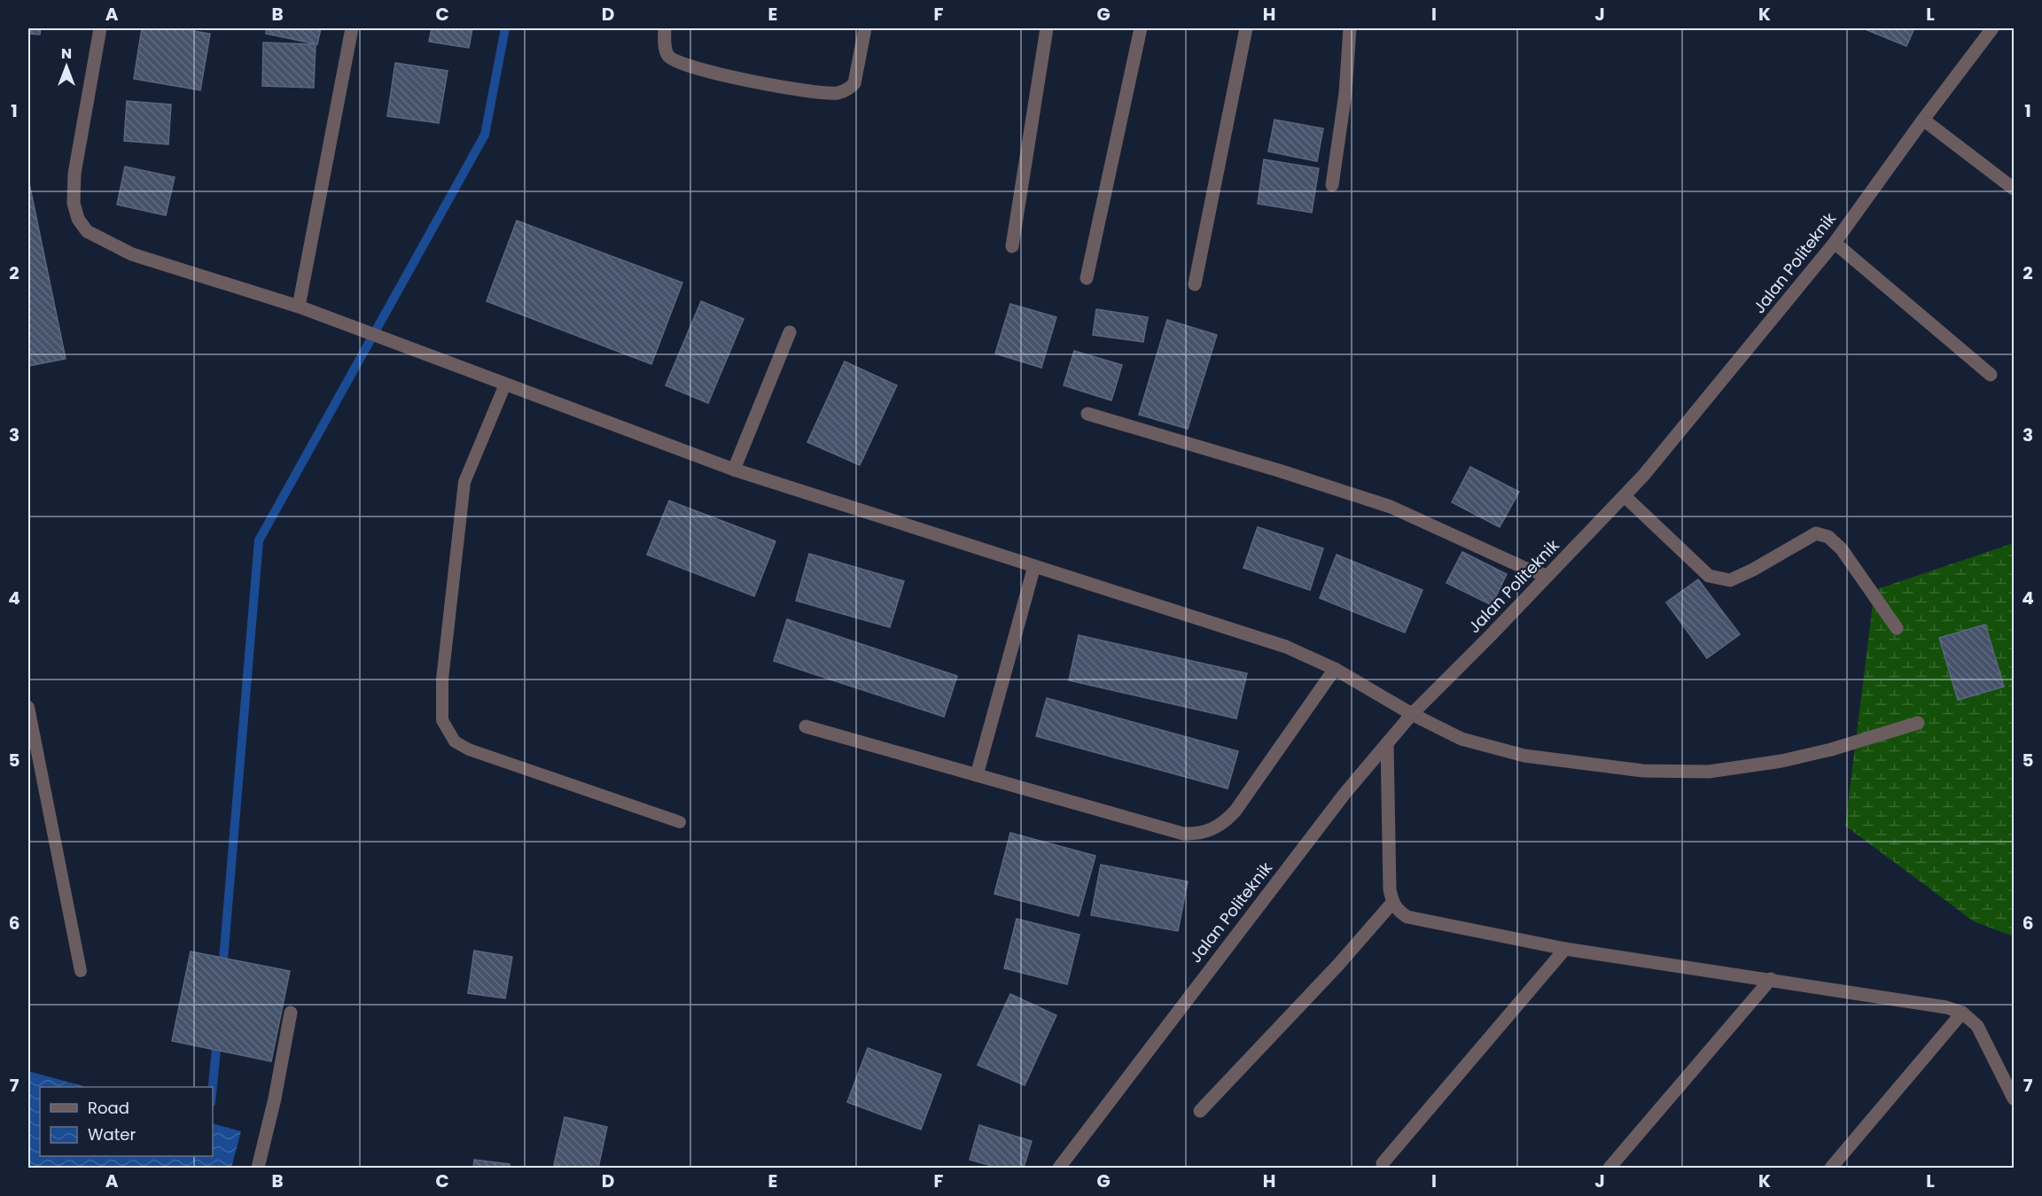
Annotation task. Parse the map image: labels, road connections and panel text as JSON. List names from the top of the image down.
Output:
{
  "streets": {
    "street": ["Jalan Politeknik"]
  },
  "legend": ["Road", "Water"],
  "north": "top",
  "grid": {
    "columns": [
      "A",
      "B",
      "C",
      "D",
      "E",
      "F",
      "G",
      "H",
      "I",
      "J",
      "K",
      "L"
    ],
    "rows": [
      "1",
      "2",
      "3",
      "4",
      "5",
      "6",
      "7"
    ]
  }
}
